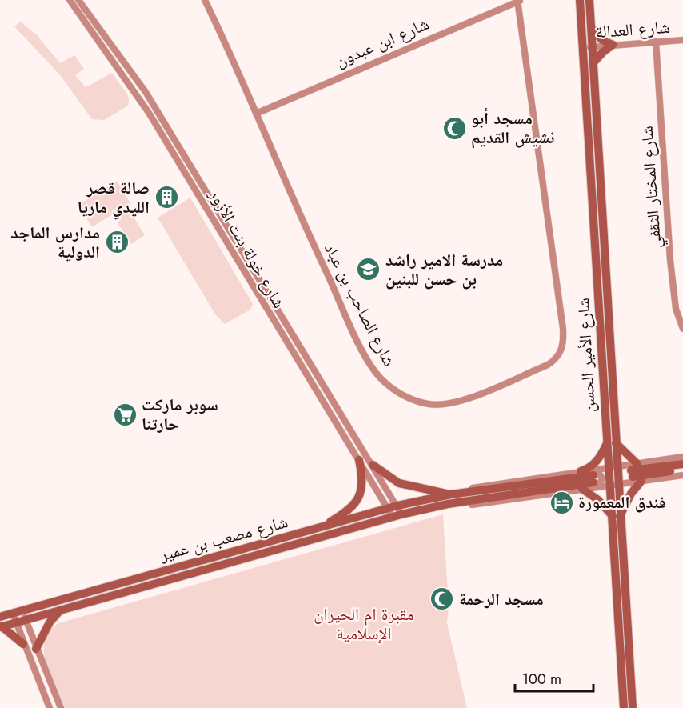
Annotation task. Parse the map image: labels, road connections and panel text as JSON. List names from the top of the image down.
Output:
{
  "streets": {
    "highway": ["شارع الأمير الحسن", "شارع مصعب بن عمير"],
    "street": [
      "شارع العدالة",
      "شارع ابن عبدون",
      "شارع المختار الثقفي",
      "شارع خولة بنت الأزور",
      "شارع الصاحب بن عباد"
    ]
  },
  "crossings": [
    ["شارع العدالة", "شارع المختار الثقفي"],
    ["شارع العدالة", "شارع الأمير الحسن"],
    ["شارع ابن عبدون", "شارع الصاحب بن عباد"],
    ["شارع خولة بنت الأزور", "شارع مصعب بن عمير"],
    ["شارع الأمير الحسن", "شارع مصعب بن عمير"]
  ],
  "parks": ["مقبرة ام الحيران الإسلامية"],
  "places": {
    "mosque": ["مسجد أبو نشيش القديم", "مسجد الرحمة"],
    "building": ["صالة قصر الليدي ماريا", "مدارس الماجد الدولية"],
    "school or university": ["مدرسة الامير راشد بن حسن للبنين"],
    "supermarket": ["سوبر ماركت حارتنا"],
    "hotel": ["فندق المعمورة"]
  },
  "scale_bar": "100 m"
}
